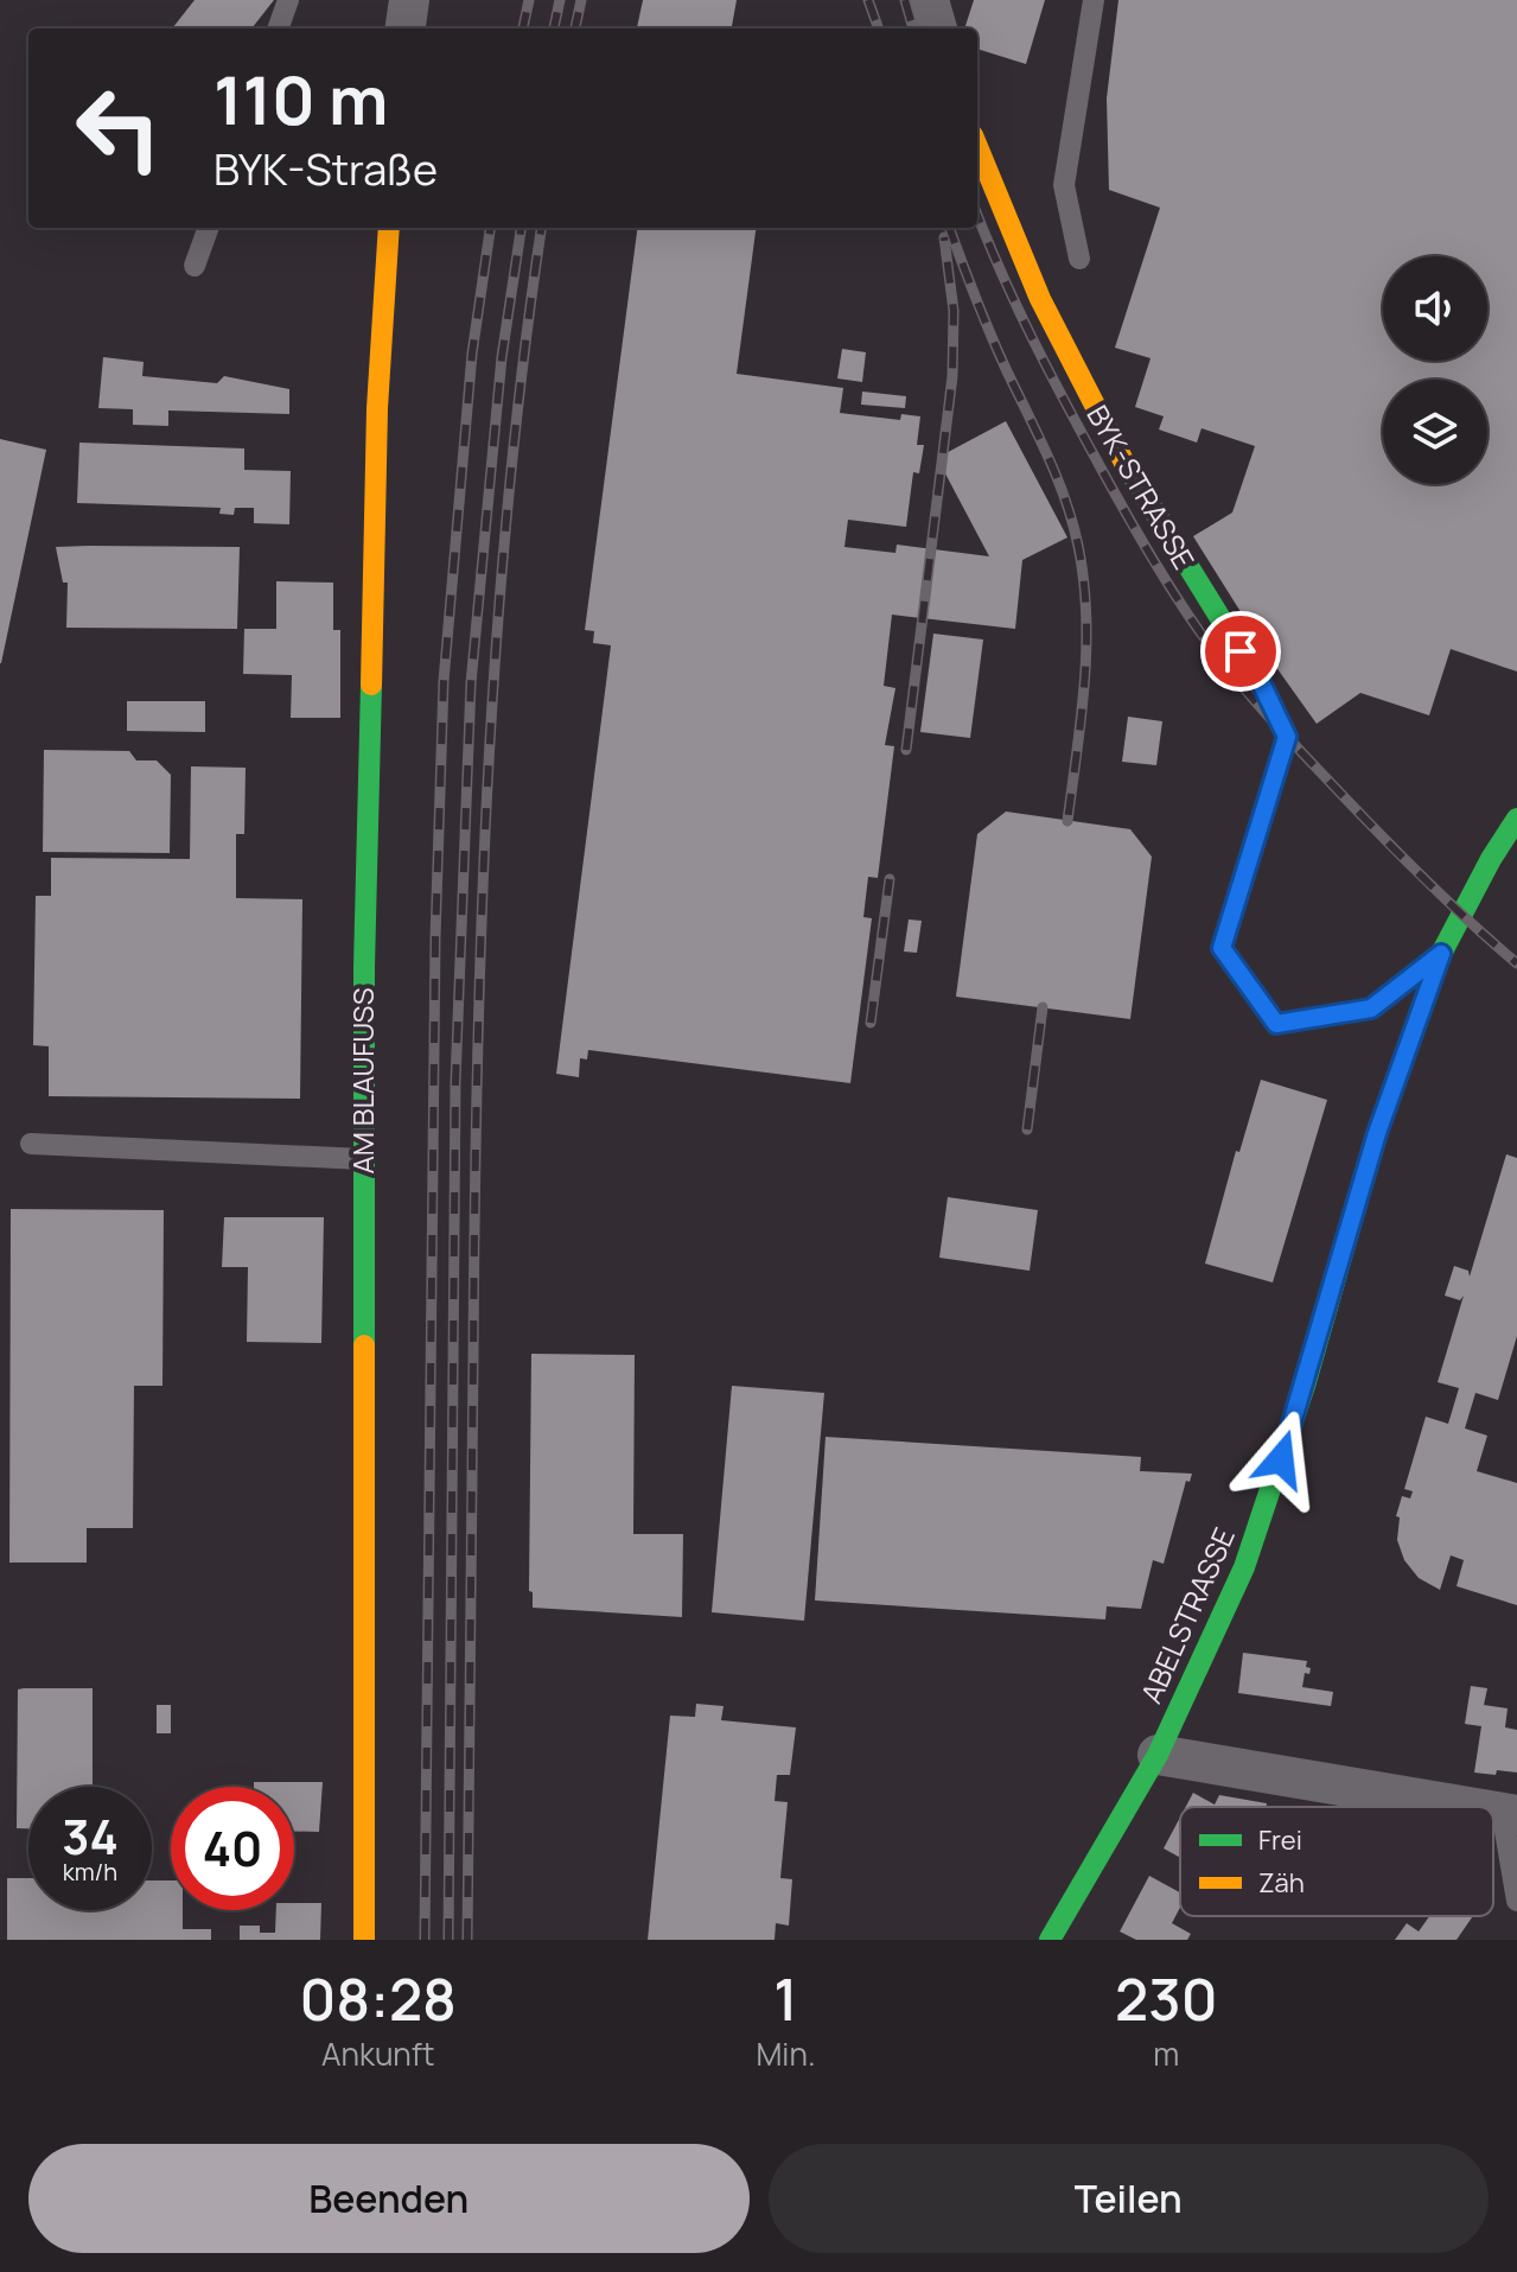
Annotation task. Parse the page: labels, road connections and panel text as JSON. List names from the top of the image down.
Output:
{
  "streets": {
    "street": ["BYK-STRASSE", "AM BLAUFUSS", "ABELSTRASSE"]
  },
  "crossings": [
    ["BYK-STRASSE", "ABELSTRASSE"]
  ],
  "legend": ["Frei", "Zäh"],
  "page": {
    "turn": ["110 m", "BYK-Straße"],
    "speed": "34 km/h",
    "limit": "40",
    "eta": [
      "08:28",
      "Ankunft",
      "1",
      "Min.",
      "230",
      "m"
    ],
    "buttons": ["Beenden", "Teilen"]
  }
}
